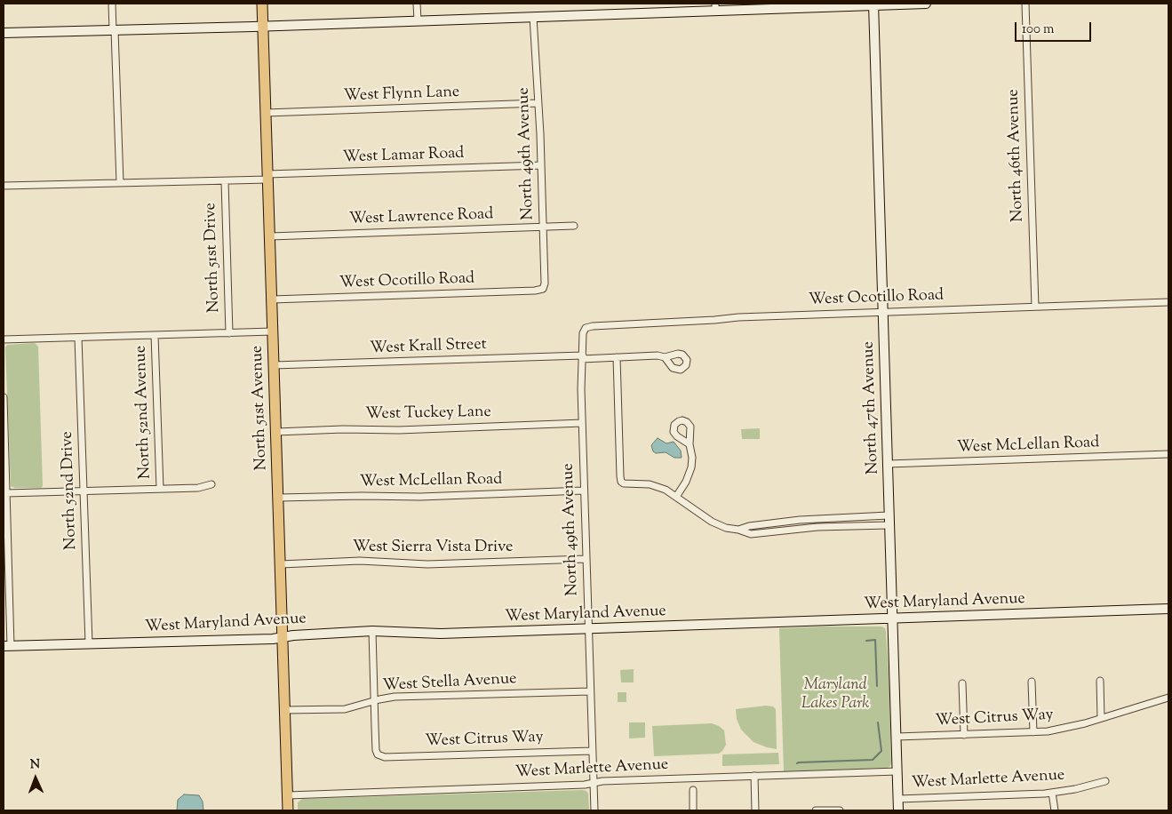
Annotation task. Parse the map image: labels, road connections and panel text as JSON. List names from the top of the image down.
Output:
{
  "streets": {
    "main road": ["North 51st Avenue"],
    "street": [
      "West Flynn Lane",
      "North 49th Avenue",
      "North 46th Avenue",
      "West Lamar Road",
      "West Lawrence Road",
      "North 51st Drive",
      "West Ocotillo Road",
      "West Krall Street",
      "North 47th Avenue",
      "North 52nd Avenue",
      "West Tuckey Lane",
      "West McLellan Road",
      "North 52nd Drive",
      "West Sierra Vista Drive",
      "West Maryland Avenue",
      "West Stella Avenue",
      "West Citrus Way",
      "West Marlette Avenue"
    ]
  },
  "crossings": [
    ["West Flynn Lane", "North 49th Avenue"],
    ["West Flynn Lane", "North 51st Avenue"],
    ["North 49th Avenue", "West Lamar Road"],
    ["North 49th Avenue", "West Lawrence Road"],
    ["North 49th Avenue", "West Ocotillo Road"],
    ["North 49th Avenue", "West Krall Street"],
    ["North 49th Avenue", "West Tuckey Lane"],
    ["North 49th Avenue", "West McLellan Road"],
    ["North 49th Avenue", "West Sierra Vista Drive"],
    ["North 49th Avenue", "West Maryland Avenue"],
    ["North 49th Avenue", "West Stella Avenue"],
    ["North 49th Avenue", "West Citrus Way"],
    ["North 49th Avenue", "West Marlette Avenue"],
    ["North 46th Avenue", "West Ocotillo Road"],
    ["West Lamar Road", "North 51st Drive"],
    ["West Lamar Road", "North 51st Avenue"],
    ["West Lawrence Road", "North 51st Avenue"],
    ["West Ocotillo Road", "North 51st Avenue"],
    ["West Ocotillo Road", "North 47th Avenue"],
    ["West Krall Street", "North 51st Avenue"],
    ["North 51st Avenue", "West Tuckey Lane"],
    ["North 51st Avenue", "West McLellan Road"],
    ["North 51st Avenue", "West Sierra Vista Drive"],
    ["North 51st Avenue", "West Maryland Avenue"],
    ["North 51st Avenue", "West Stella Avenue"],
    ["North 51st Avenue", "West Marlette Avenue"],
    ["North 47th Avenue", "West McLellan Road"],
    ["North 47th Avenue", "West Maryland Avenue"],
    ["North 47th Avenue", "West Citrus Way"],
    ["North 47th Avenue", "West Marlette Avenue"],
    ["North 52nd Drive", "West Maryland Avenue"],
    ["West Stella Avenue", "West Citrus Way"]
  ],
  "parks": ["Maryland Lakes Park"],
  "scale_bar": "100 m",
  "north": "top"
}
